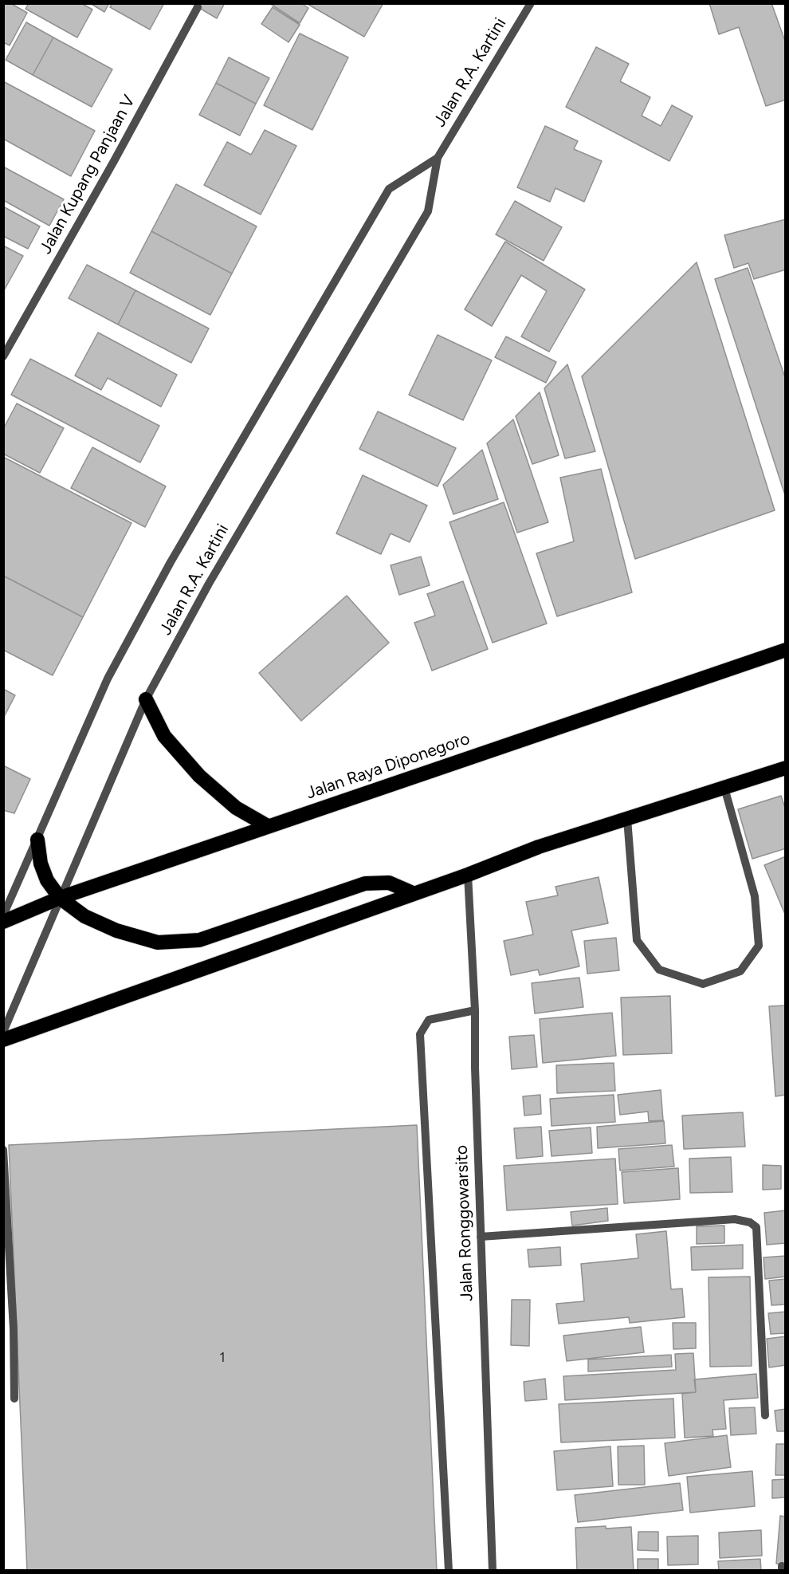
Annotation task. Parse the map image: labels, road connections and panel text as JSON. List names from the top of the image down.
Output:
{
  "streets": {
    "highway": ["Jalan Raya Diponegoro"],
    "street": ["Jalan R.A. Kartini", "Jalan Kupang Panjaan V", "Jalan Ronggowarsito"]
  },
  "crossings": [
    ["Jalan R.A. Kartini", "Jalan Raya Diponegoro"]
  ],
  "house_numbers": ["1"]
}
